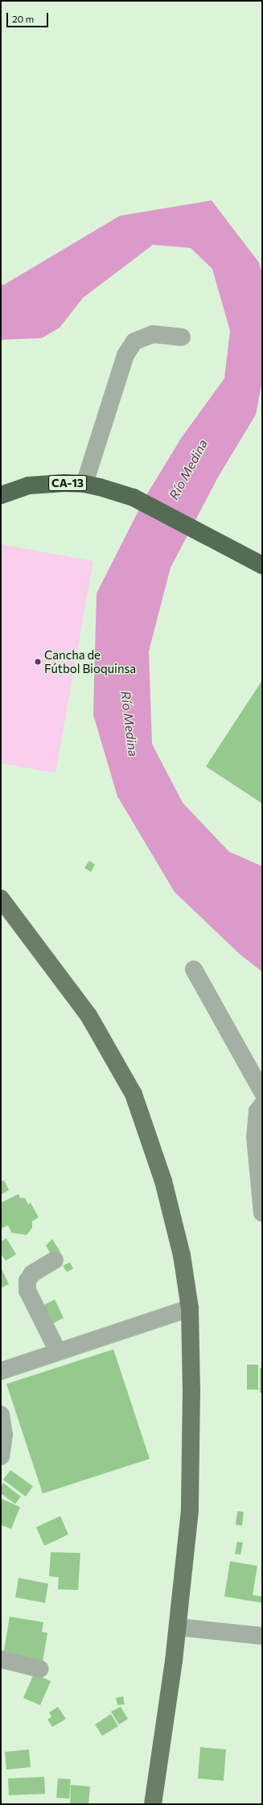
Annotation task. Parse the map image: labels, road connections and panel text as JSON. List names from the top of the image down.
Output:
{
  "streets": {
    "highway": ["CA-13"]
  },
  "water": ["Río Medina"],
  "places": ["Cancha de Fútbol Bioquinsa"],
  "scale_bar": "20 m"
}
